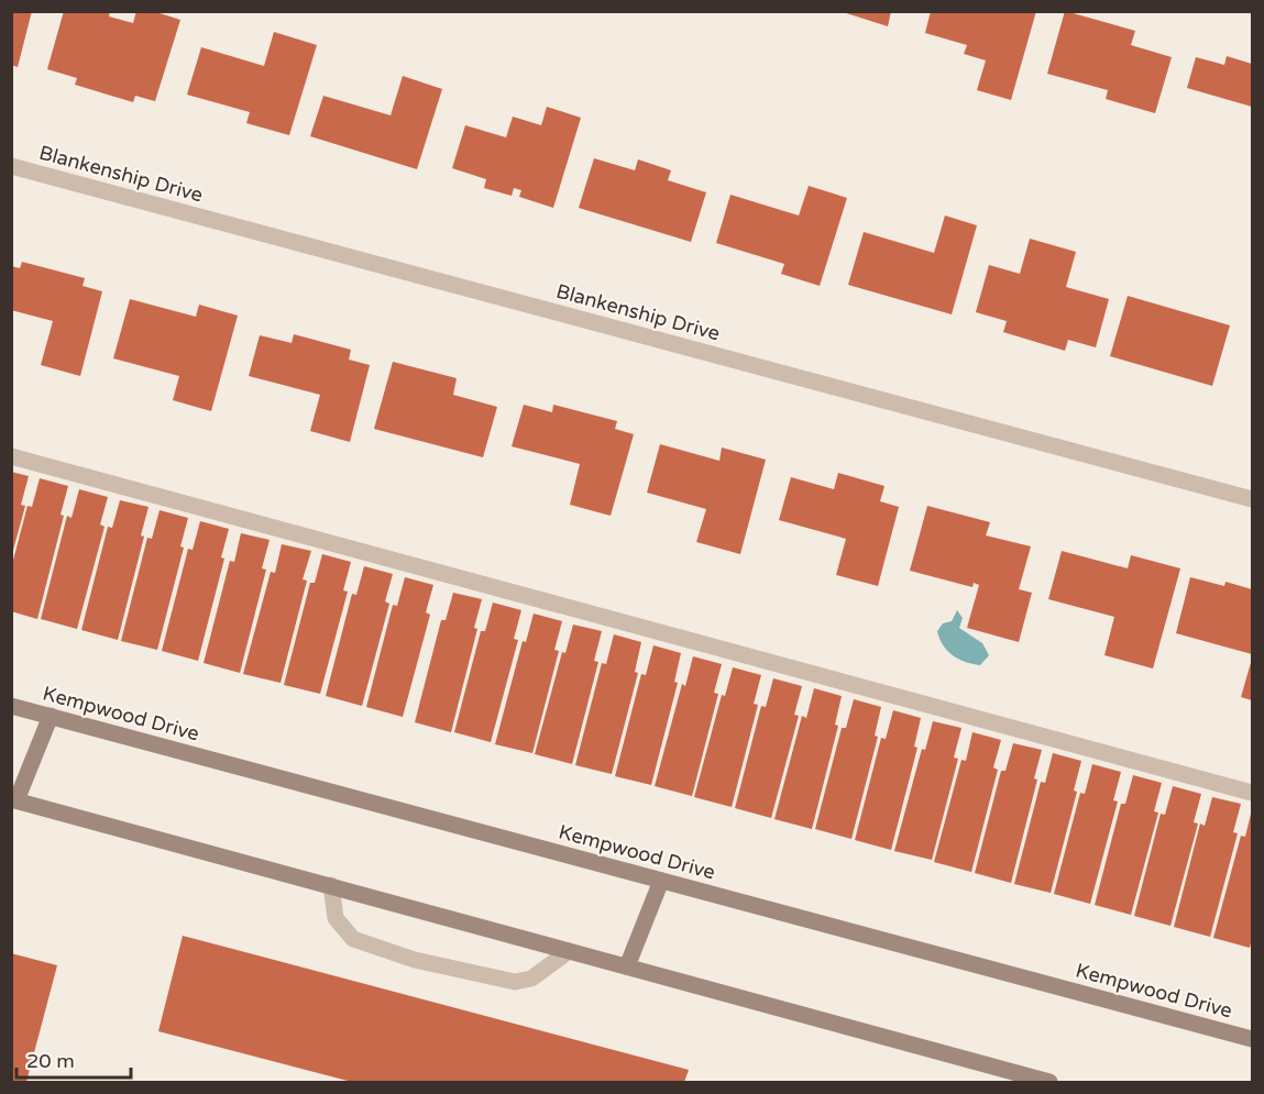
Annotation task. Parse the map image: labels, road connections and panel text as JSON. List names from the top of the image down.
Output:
{
  "streets": {
    "main road": ["Kempwood Drive"],
    "street": ["Blankenship Drive"]
  },
  "scale_bar": "20 m"
}
